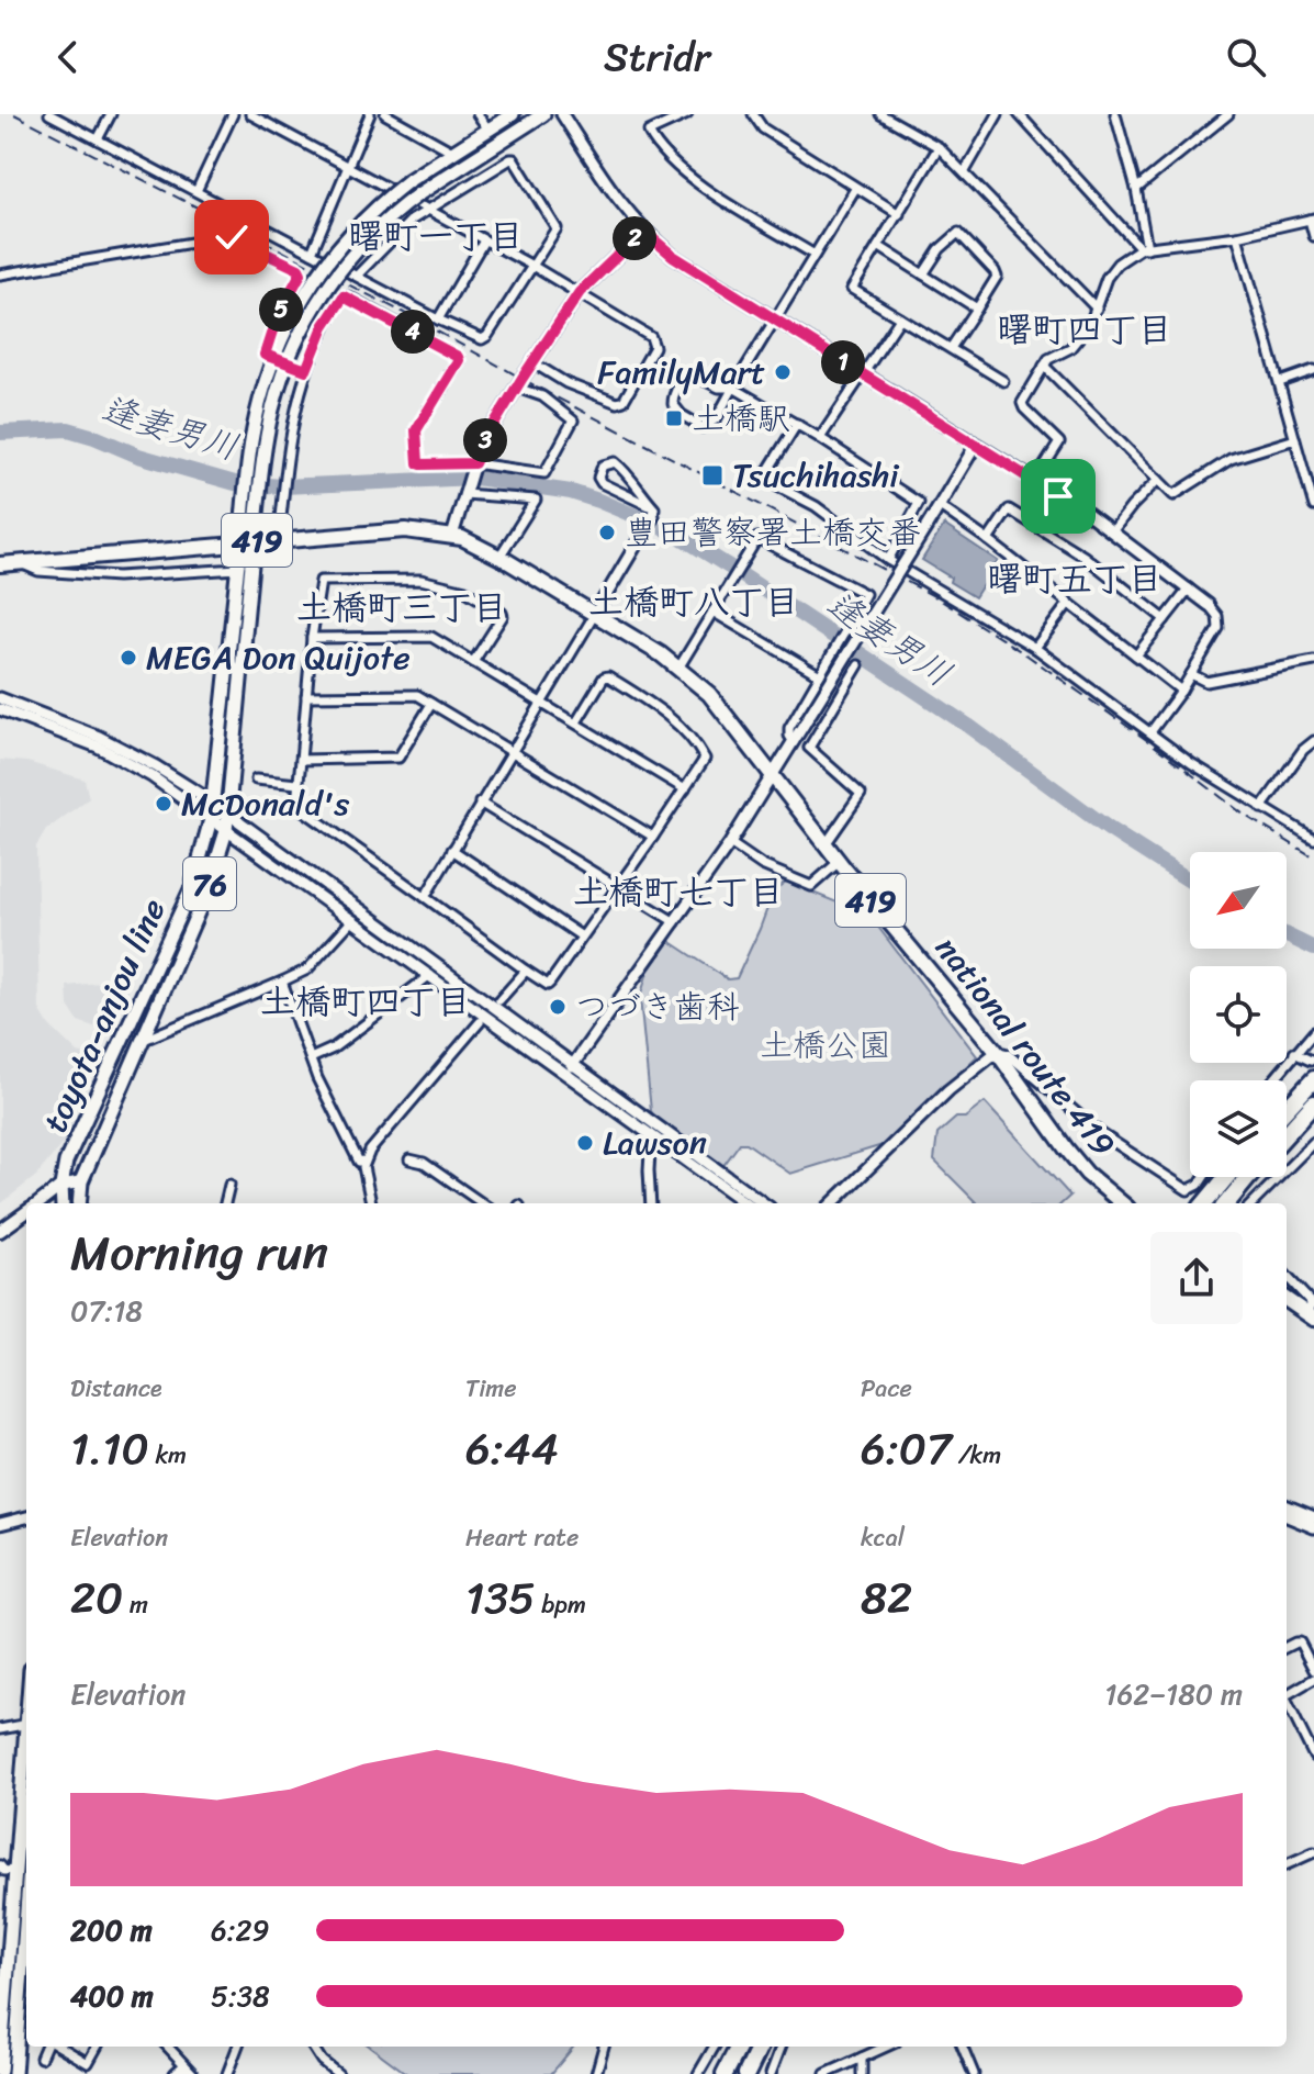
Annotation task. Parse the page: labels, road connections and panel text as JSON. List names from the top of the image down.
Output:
{
  "streets": {
    "highway": ["419", "national route 419"],
    "main road": ["76", "toyota-anjou line"]
  },
  "crossings": [
    ["419", "national route 419"]
  ],
  "districts": [
    "曙町一丁目",
    "曙町四丁目",
    "曙町五丁目",
    "土橋町八丁目",
    "土橋町三丁目",
    "土橋町七丁目",
    "土橋町四丁目"
  ],
  "water": ["逢妻男川"],
  "parks": ["土橋公園"],
  "places": {
    "other": [
      "FamilyMart",
      "豊田警察署土橋交番",
      "MEGA Don Quijote",
      "McDonald's",
      "つづき歯科",
      "Lawson"
    ],
    "transit": ["土橋駅", "Tsuchihashi"]
  },
  "north": "bottom left",
  "page": {
    "header": "Stridr",
    "pins": [
      "2",
      "5",
      "4",
      "1",
      "3"
    ],
    "heading": ["Morning run", "07:18"],
    "stats": [
      ["Distance", "1.10 km"],
      ["Time", "6:44"],
      ["Pace", "6:07 /km"],
      ["Elevation", "20 m"],
      ["Heart rate", "135 bpm"],
      ["kcal", "82"]
    ],
    "chart": ["Elevation", "162–180 m"],
    "list": [
      {
        "name": "200 m",
        "note": "6:29"
      },
      {
        "name": "400 m",
        "note": "5:38"
      }
    ]
  }
}
